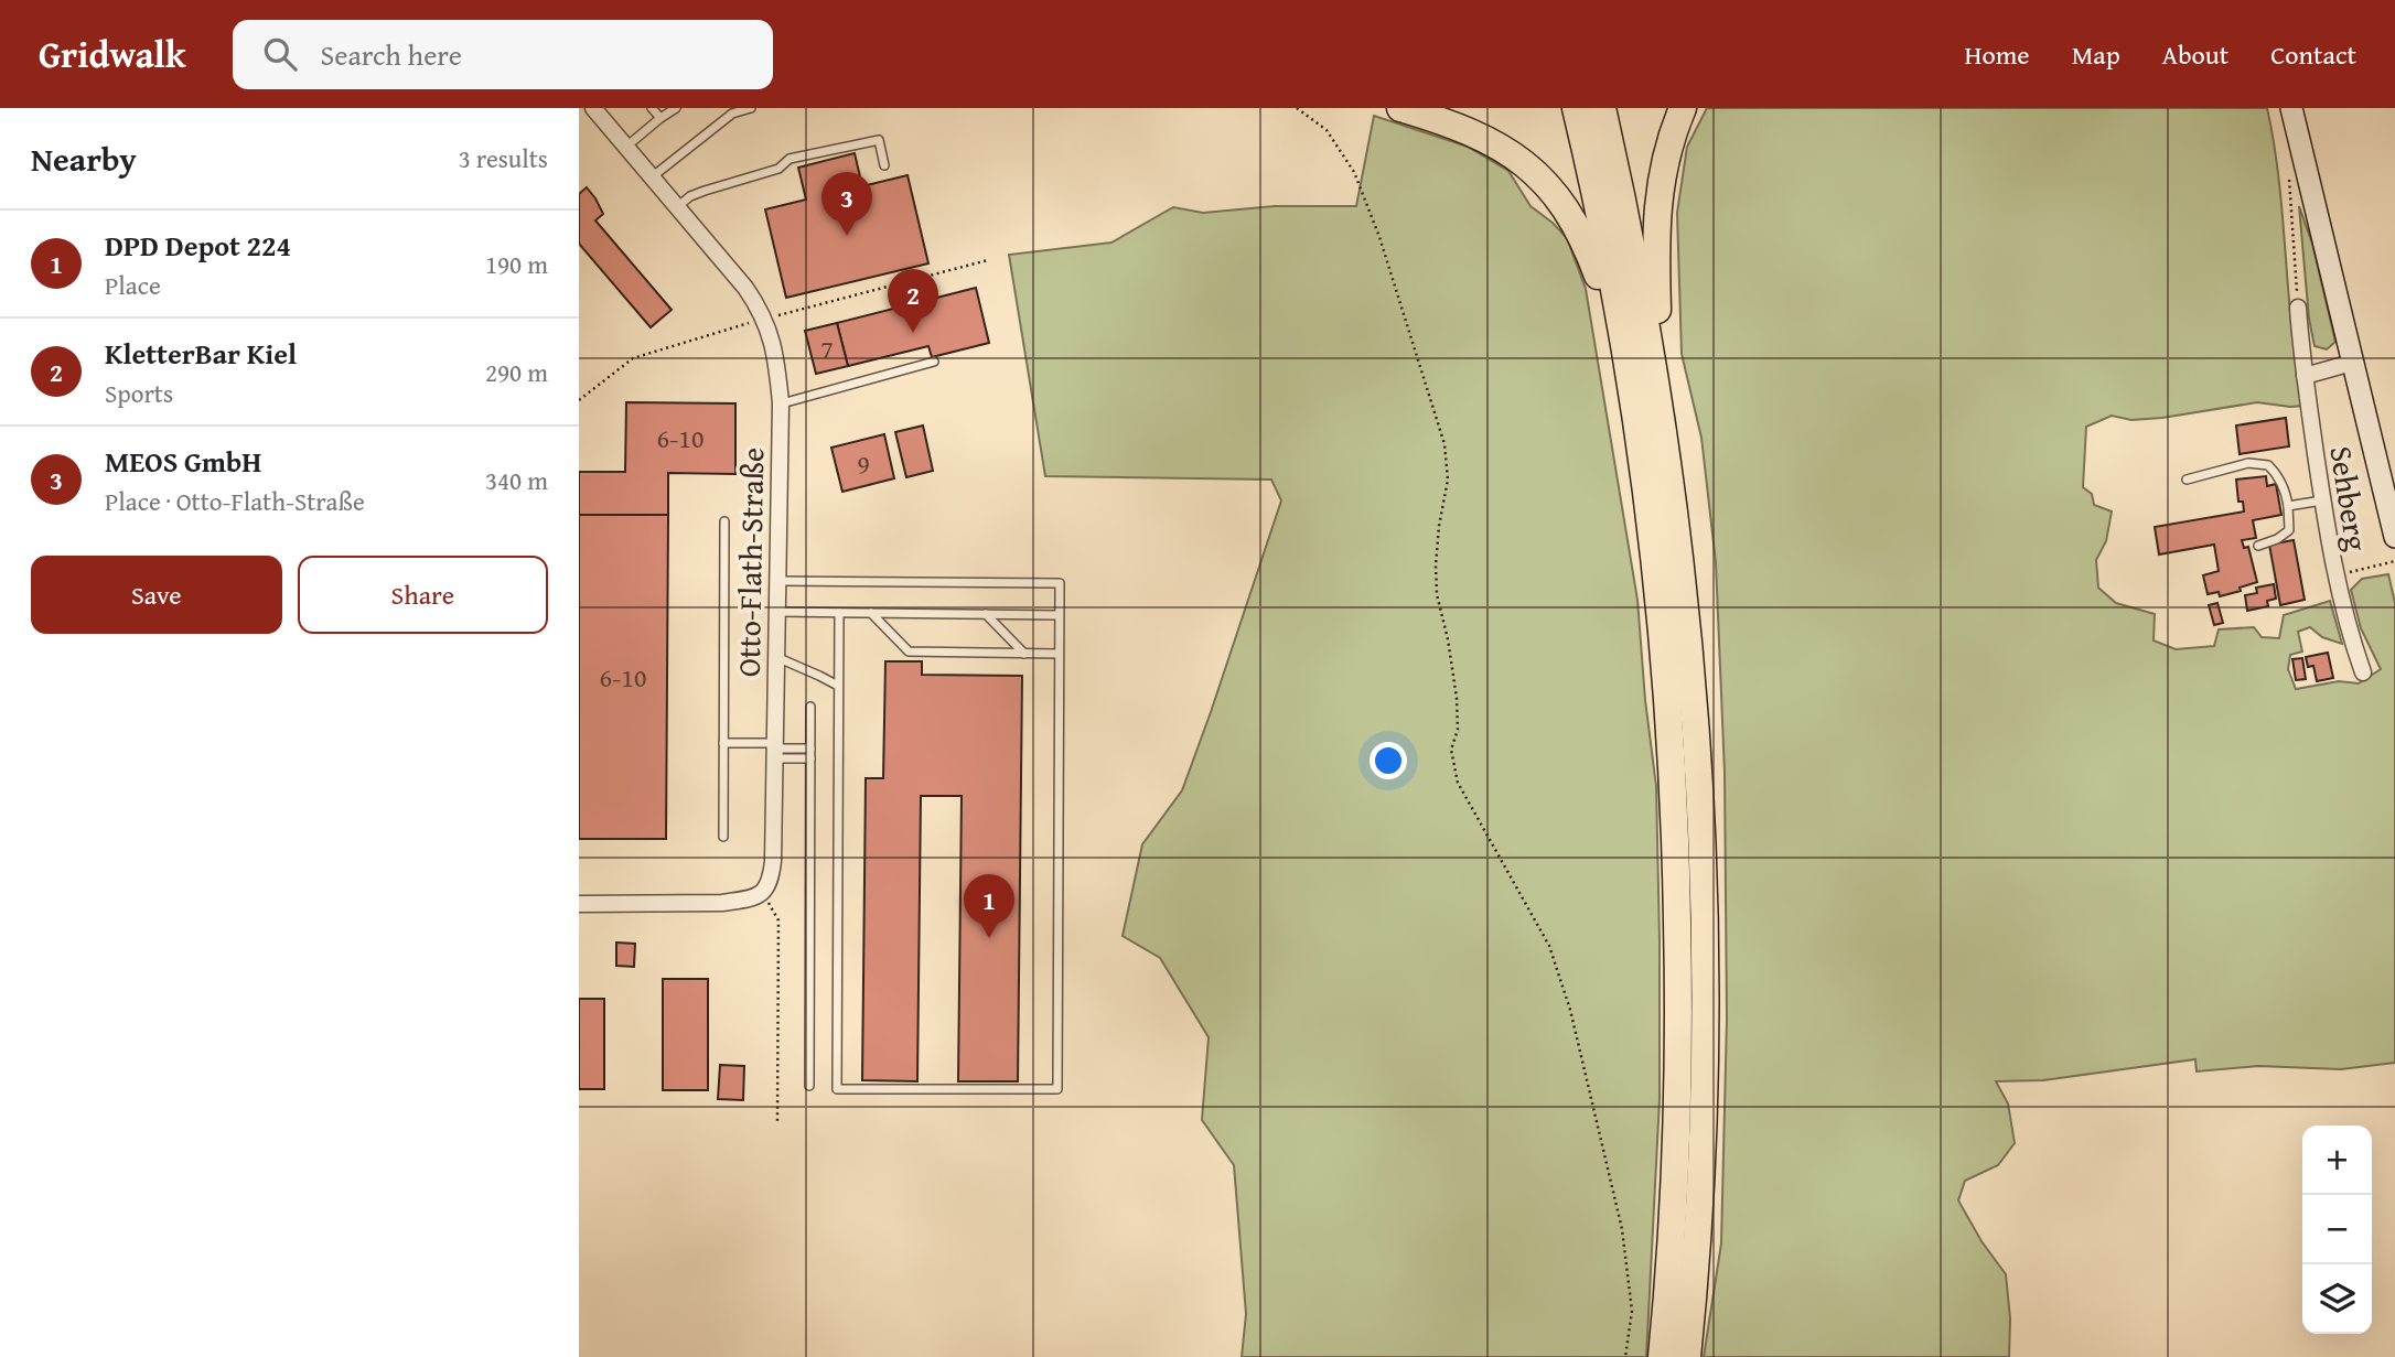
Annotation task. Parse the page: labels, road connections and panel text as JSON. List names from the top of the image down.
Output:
{
  "streets": {
    "street": ["Sehberg", "Otto-Flath-Straße"]
  },
  "house_numbers": [
    "7",
    "6-10",
    "9",
    "6-10"
  ],
  "page": {
    "header": "Gridwalk",
    "search": "Search here",
    "nav": [
      "Home",
      "Map",
      "About",
      "Contact"
    ],
    "heading": ["Nearby", "3 results"],
    "pins": ["3", "2", "1"],
    "list": [
      {
        "mark": "1",
        "name": "DPD Depot 224",
        "note": "Place",
        "value": "190 m"
      },
      {
        "mark": "2",
        "name": "KletterBar Kiel",
        "note": "Sports",
        "value": "290 m"
      },
      {
        "mark": "3",
        "name": "MEOS GmbH",
        "note": "Place · Otto-Flath-Straße",
        "value": "340 m"
      }
    ],
    "buttons": ["Save", "Share"],
    "map_buttons": ["+", "−"]
  }
}
